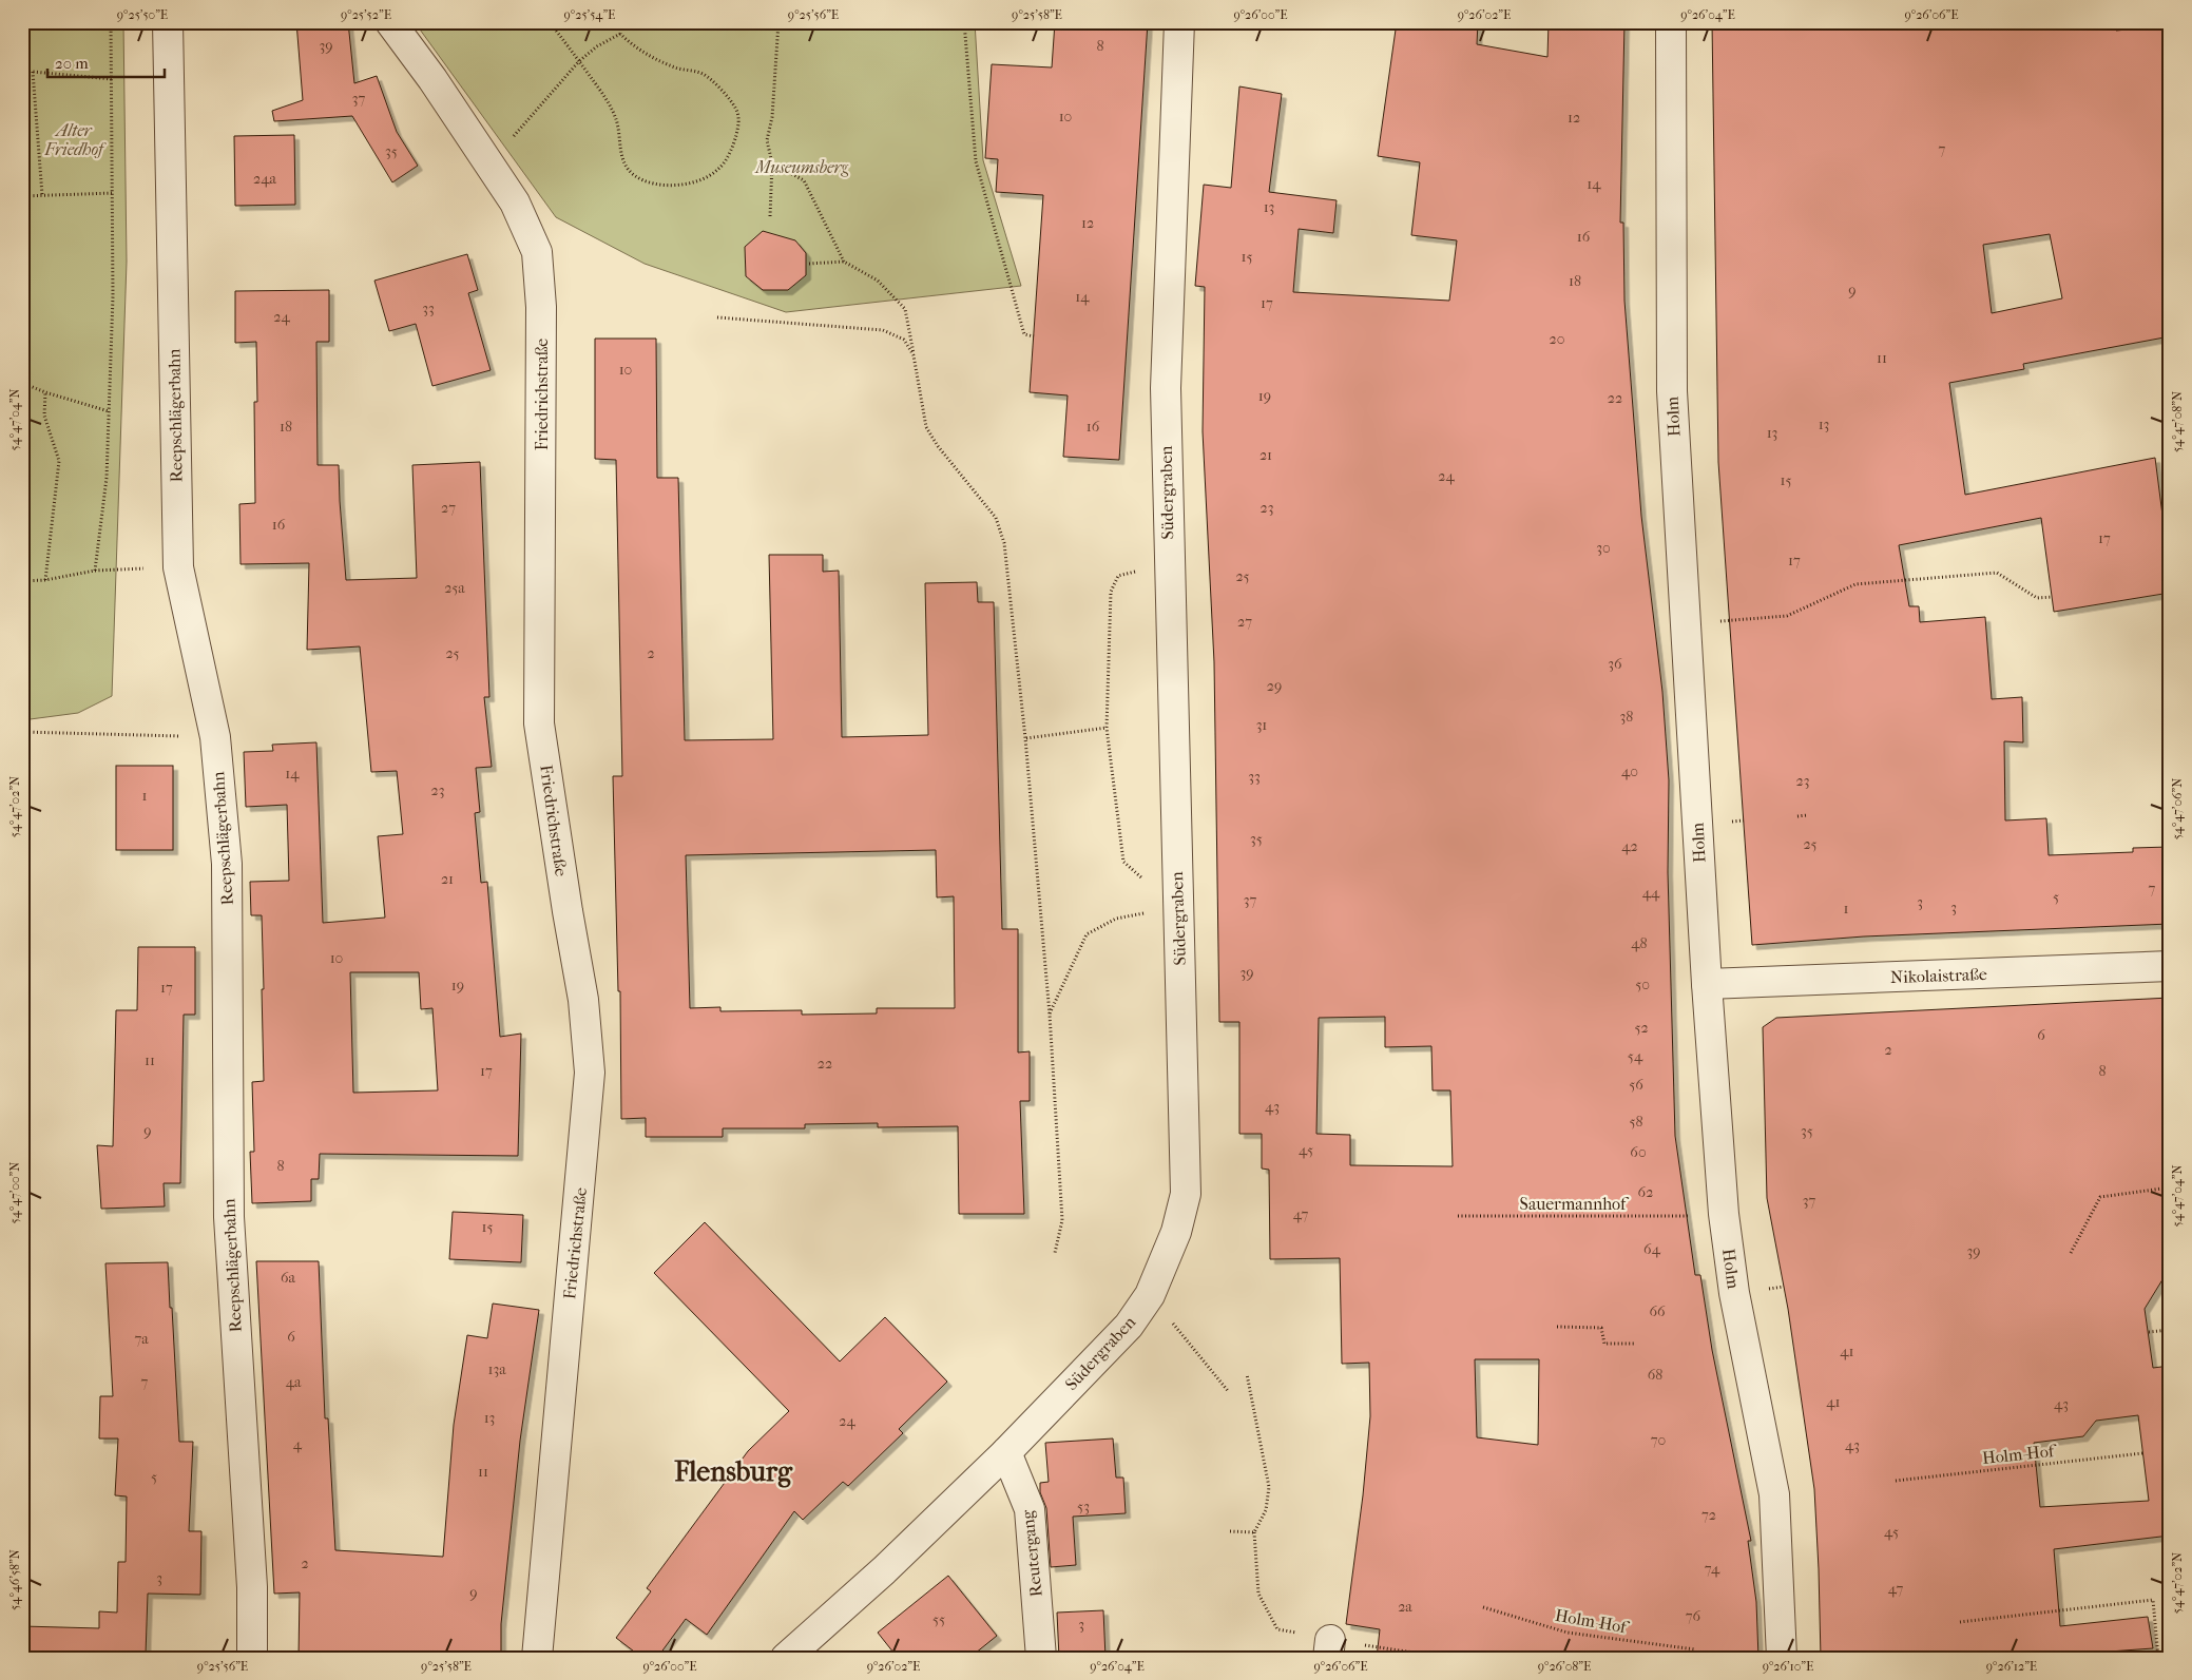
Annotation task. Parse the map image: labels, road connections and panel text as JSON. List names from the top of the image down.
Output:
{
  "streets": {
    "street": [
      "Friedrichstraße",
      "Reepschlägerbahn",
      "Holm",
      "Südergraben",
      "Nikolaistraße",
      "Reutergang"
    ],
    "path": ["Sauermannhof", "Holm-Hof"]
  },
  "crossings": [
    ["Holm", "Nikolaistraße"],
    ["Südergraben", "Reutergang"]
  ],
  "districts": ["Flensburg"],
  "parks": ["Alter Friedhof", "Museumsberg"],
  "house_numbers": [
    "39",
    "8",
    "37",
    "10",
    "12",
    "7",
    "35",
    "24a",
    "14",
    "13",
    "12",
    "16",
    "15",
    "18",
    "9",
    "14",
    "17",
    "33",
    "24",
    "20",
    "11",
    "10",
    "19",
    "22",
    "13",
    "18",
    "16",
    "13",
    "21",
    "24",
    "15",
    "27",
    "23",
    "16",
    "17",
    "30",
    "17",
    "25",
    "25a",
    "27",
    "25",
    "2",
    "36",
    "29",
    "38",
    "31",
    "40",
    "14",
    "33",
    "23",
    "23",
    "1",
    "35",
    "25",
    "42",
    "21",
    "7",
    "44",
    "5",
    "37",
    "3",
    "3",
    "1",
    "48",
    "10",
    "39",
    "50",
    "19",
    "17",
    "52",
    "6",
    "2",
    "54",
    "11",
    "22",
    "17",
    "8",
    "56",
    "43",
    "58",
    "9",
    "35",
    "45",
    "60",
    "8",
    "62",
    "37",
    "47",
    "15",
    "64",
    "39",
    "6a",
    "66",
    "6",
    "7a",
    "41",
    "13a",
    "68",
    "7",
    "4a",
    "41",
    "43",
    "13",
    "24",
    "70",
    "4",
    "43",
    "11",
    "5",
    "53",
    "72",
    "45",
    "2",
    "74",
    "3",
    "47",
    "9",
    "2a",
    "76",
    "55",
    "3"
  ],
  "scale_bar": "20 m",
  "coordinates": [
    "9°25'50\"E",
    "9°25'52\"E",
    "9°25'54\"E",
    "9°25'56\"E",
    "9°25'58\"E",
    "9°26'00\"E",
    "9°26'02\"E",
    "9°26'04\"E",
    "9°26'06\"E",
    "54°47'04\"N",
    "54°47'08\"N",
    "54°47'02\"N",
    "54°47'06\"N",
    "54°47'00\"N",
    "54°46'58\"N",
    "9°26'08\"E",
    "9°26'10\"E",
    "9°26'12\"E"
  ]
}
